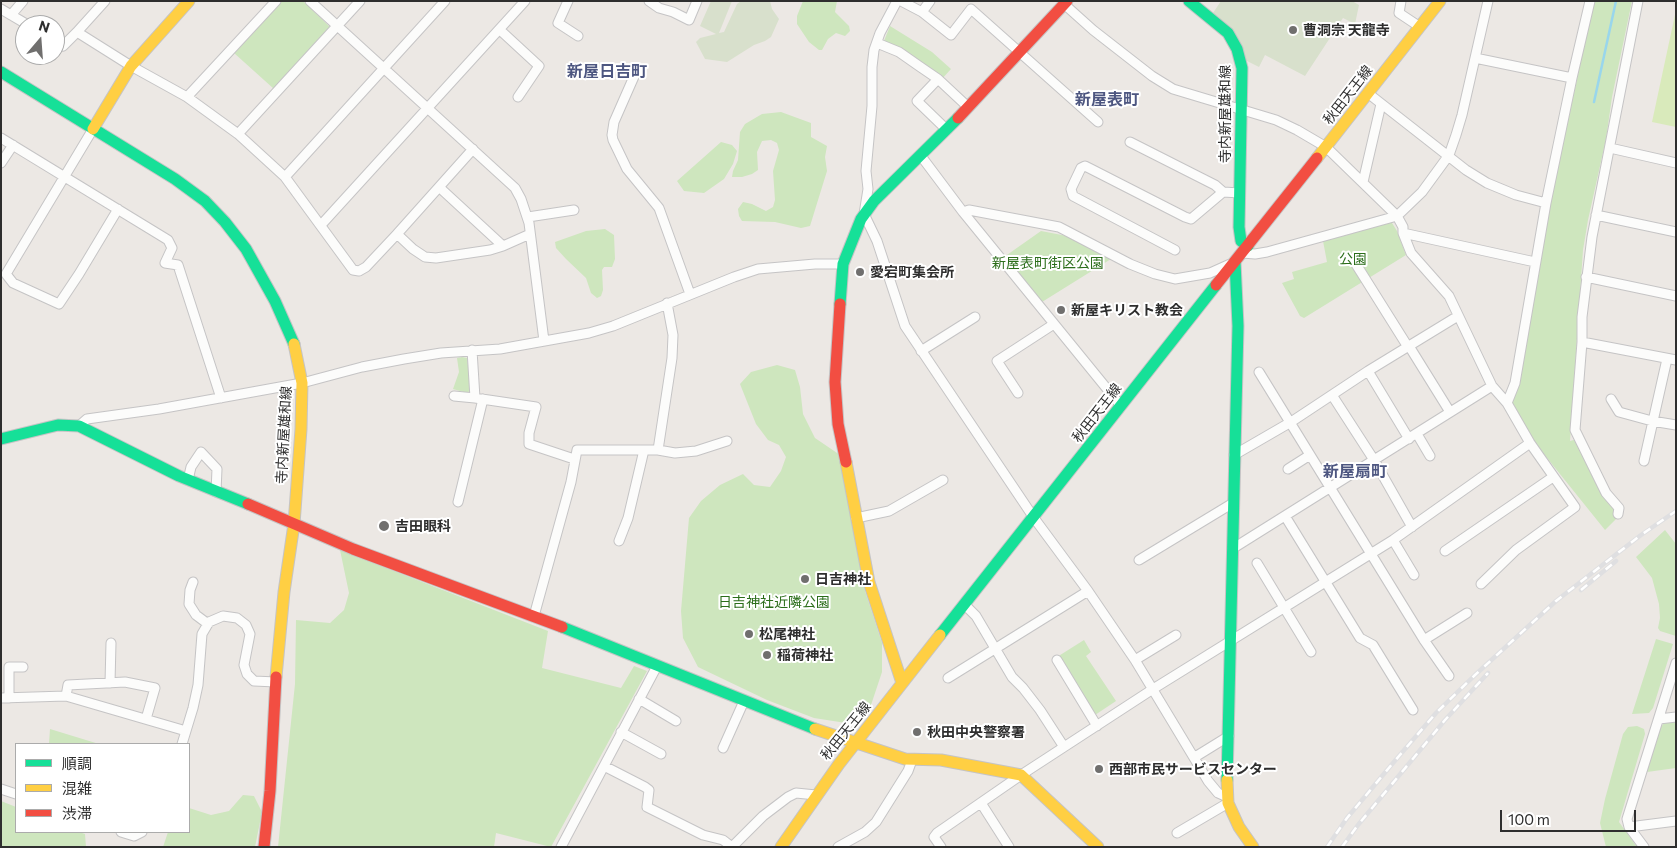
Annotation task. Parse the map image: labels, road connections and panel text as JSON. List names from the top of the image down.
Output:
{
  "streets": {
    "street": ["秋田天王線", "寺内新屋雄和線"]
  },
  "crossings": [
    ["秋田天王線", "寺内新屋雄和線"]
  ],
  "districts": ["新屋日吉町", "新屋表町", "新屋扇町"],
  "parks": ["公園", "新屋表町街区公園", "日吉神社近隣公園"],
  "places": [
    "曹洞宗 天龍寺",
    "愛宕町集会所",
    "新屋キリスト教会",
    "吉田眼科",
    "日吉神社",
    "松尾神社",
    "稲荷神社",
    "秋田中央警察署",
    "西部市民サービスセンター"
  ],
  "legend": ["順調", "混雑", "渋滞"],
  "scale_bar": "100 m",
  "north": "top"
}
